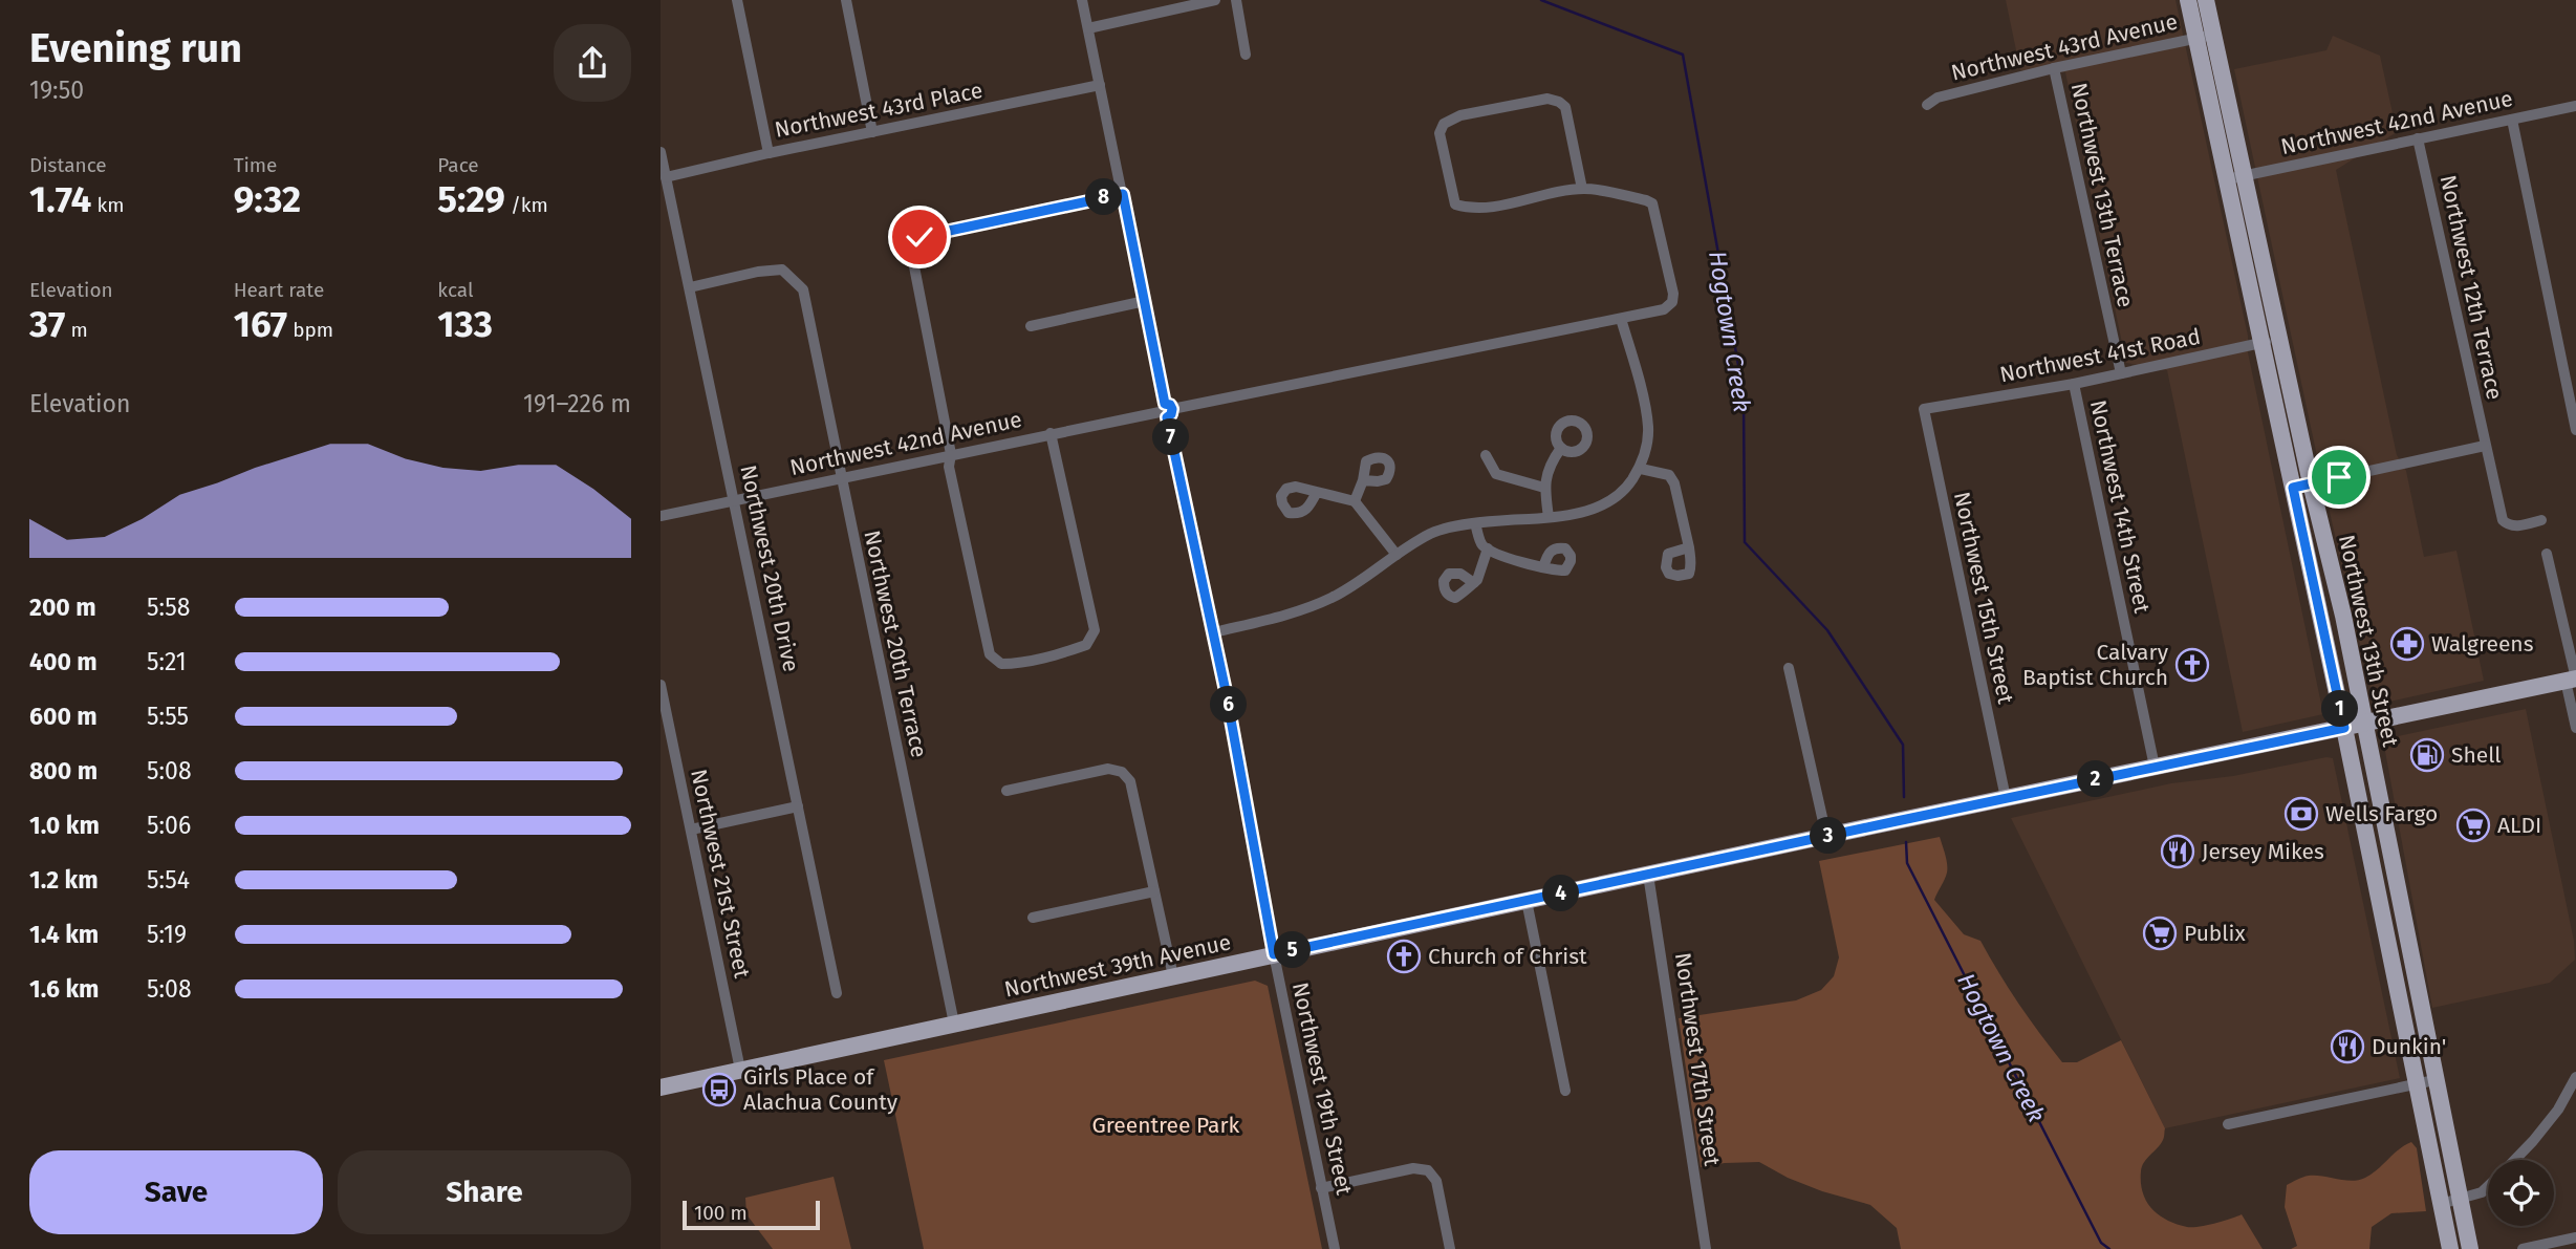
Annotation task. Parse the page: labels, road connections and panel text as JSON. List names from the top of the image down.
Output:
{
  "streets": {
    "main road": ["Northwest 13th Street", "Northwest 39th Avenue"],
    "street": [
      "Northwest 43rd Avenue",
      "Northwest 43rd Place",
      "Northwest 42nd Avenue",
      "Northwest 13th Terrace",
      "Northwest 12th Terrace",
      "Northwest 41st Road",
      "Northwest 14th Street",
      "Northwest 20th Drive",
      "Northwest 15th Street",
      "Northwest 20th Terrace",
      "Northwest 21st Street",
      "Northwest 17th Street",
      "Northwest 19th Street"
    ]
  },
  "crossings": [
    ["Northwest 43rd Avenue", "Northwest 13th Terrace"],
    ["Northwest 43rd Avenue", "Northwest 13th Street"],
    ["Northwest 43rd Place", "Northwest 20th Drive"],
    ["Northwest 43rd Place", "Northwest 19th Street"],
    ["Northwest 42nd Avenue", "Northwest 12th Terrace"],
    ["Northwest 42nd Avenue", "Northwest 20th Drive"],
    ["Northwest 42nd Avenue", "Northwest 13th Street"],
    ["Northwest 42nd Avenue", "Northwest 20th Terrace"],
    ["Northwest 42nd Avenue", "Northwest 19th Street"],
    ["Northwest 13th Terrace", "Northwest 41st Road"],
    ["Northwest 41st Road", "Northwest 14th Street"],
    ["Northwest 41st Road", "Northwest 15th Street"],
    ["Northwest 41st Road", "Northwest 13th Street"],
    ["Northwest 14th Street", "Northwest 39th Avenue"],
    ["Northwest 20th Drive", "Northwest 20th Terrace"],
    ["Northwest 15th Street", "Northwest 39th Avenue"],
    ["Northwest 13th Street", "Northwest 39th Avenue"],
    ["Northwest 20th Terrace", "Northwest 39th Avenue"],
    ["Northwest 21st Street", "Northwest 39th Avenue"],
    ["Northwest 39th Avenue", "Northwest 17th Street"],
    ["Northwest 39th Avenue", "Northwest 19th Street"]
  ],
  "water": ["Hogtown Creek"],
  "parks": ["Greentree Park"],
  "places": {
    "pharmacy": ["Walgreens"],
    "church": ["Calvary Baptist Church", "Church of Christ"],
    "fuel station": ["Shell"],
    "bank": ["Wells Fargo"],
    "supermarket": ["ALDI", "Publix"],
    "restaurant": ["Jersey Mikes", "Dunkin'"],
    "bus stop": ["Girls Place of Alachua County"]
  },
  "scale_bar": "100 m",
  "page": {
    "heading": ["Evening run", "19:50"],
    "stats": [
      ["Distance", "1.74 km"],
      ["Time", "9:32"],
      ["Pace", "5:29 /km"],
      ["Elevation", "37 m"],
      ["Heart rate", "167 bpm"],
      ["kcal", "133"]
    ],
    "pins": [
      "8",
      "7",
      "6",
      "1",
      "2",
      "3",
      "4",
      "5"
    ],
    "chart": ["Elevation", "191–226 m"],
    "list": [
      {
        "name": "200 m",
        "note": "5:58"
      },
      {
        "name": "400 m",
        "note": "5:21"
      },
      {
        "name": "600 m",
        "note": "5:55"
      },
      {
        "name": "800 m",
        "note": "5:08"
      },
      {
        "name": "1.0 km",
        "note": "5:06"
      },
      {
        "name": "1.2 km",
        "note": "5:54"
      },
      {
        "name": "1.4 km",
        "note": "5:19"
      },
      {
        "name": "1.6 km",
        "note": "5:08"
      }
    ],
    "buttons": ["Save", "Share"],
    "scale": "100 m"
  }
}
